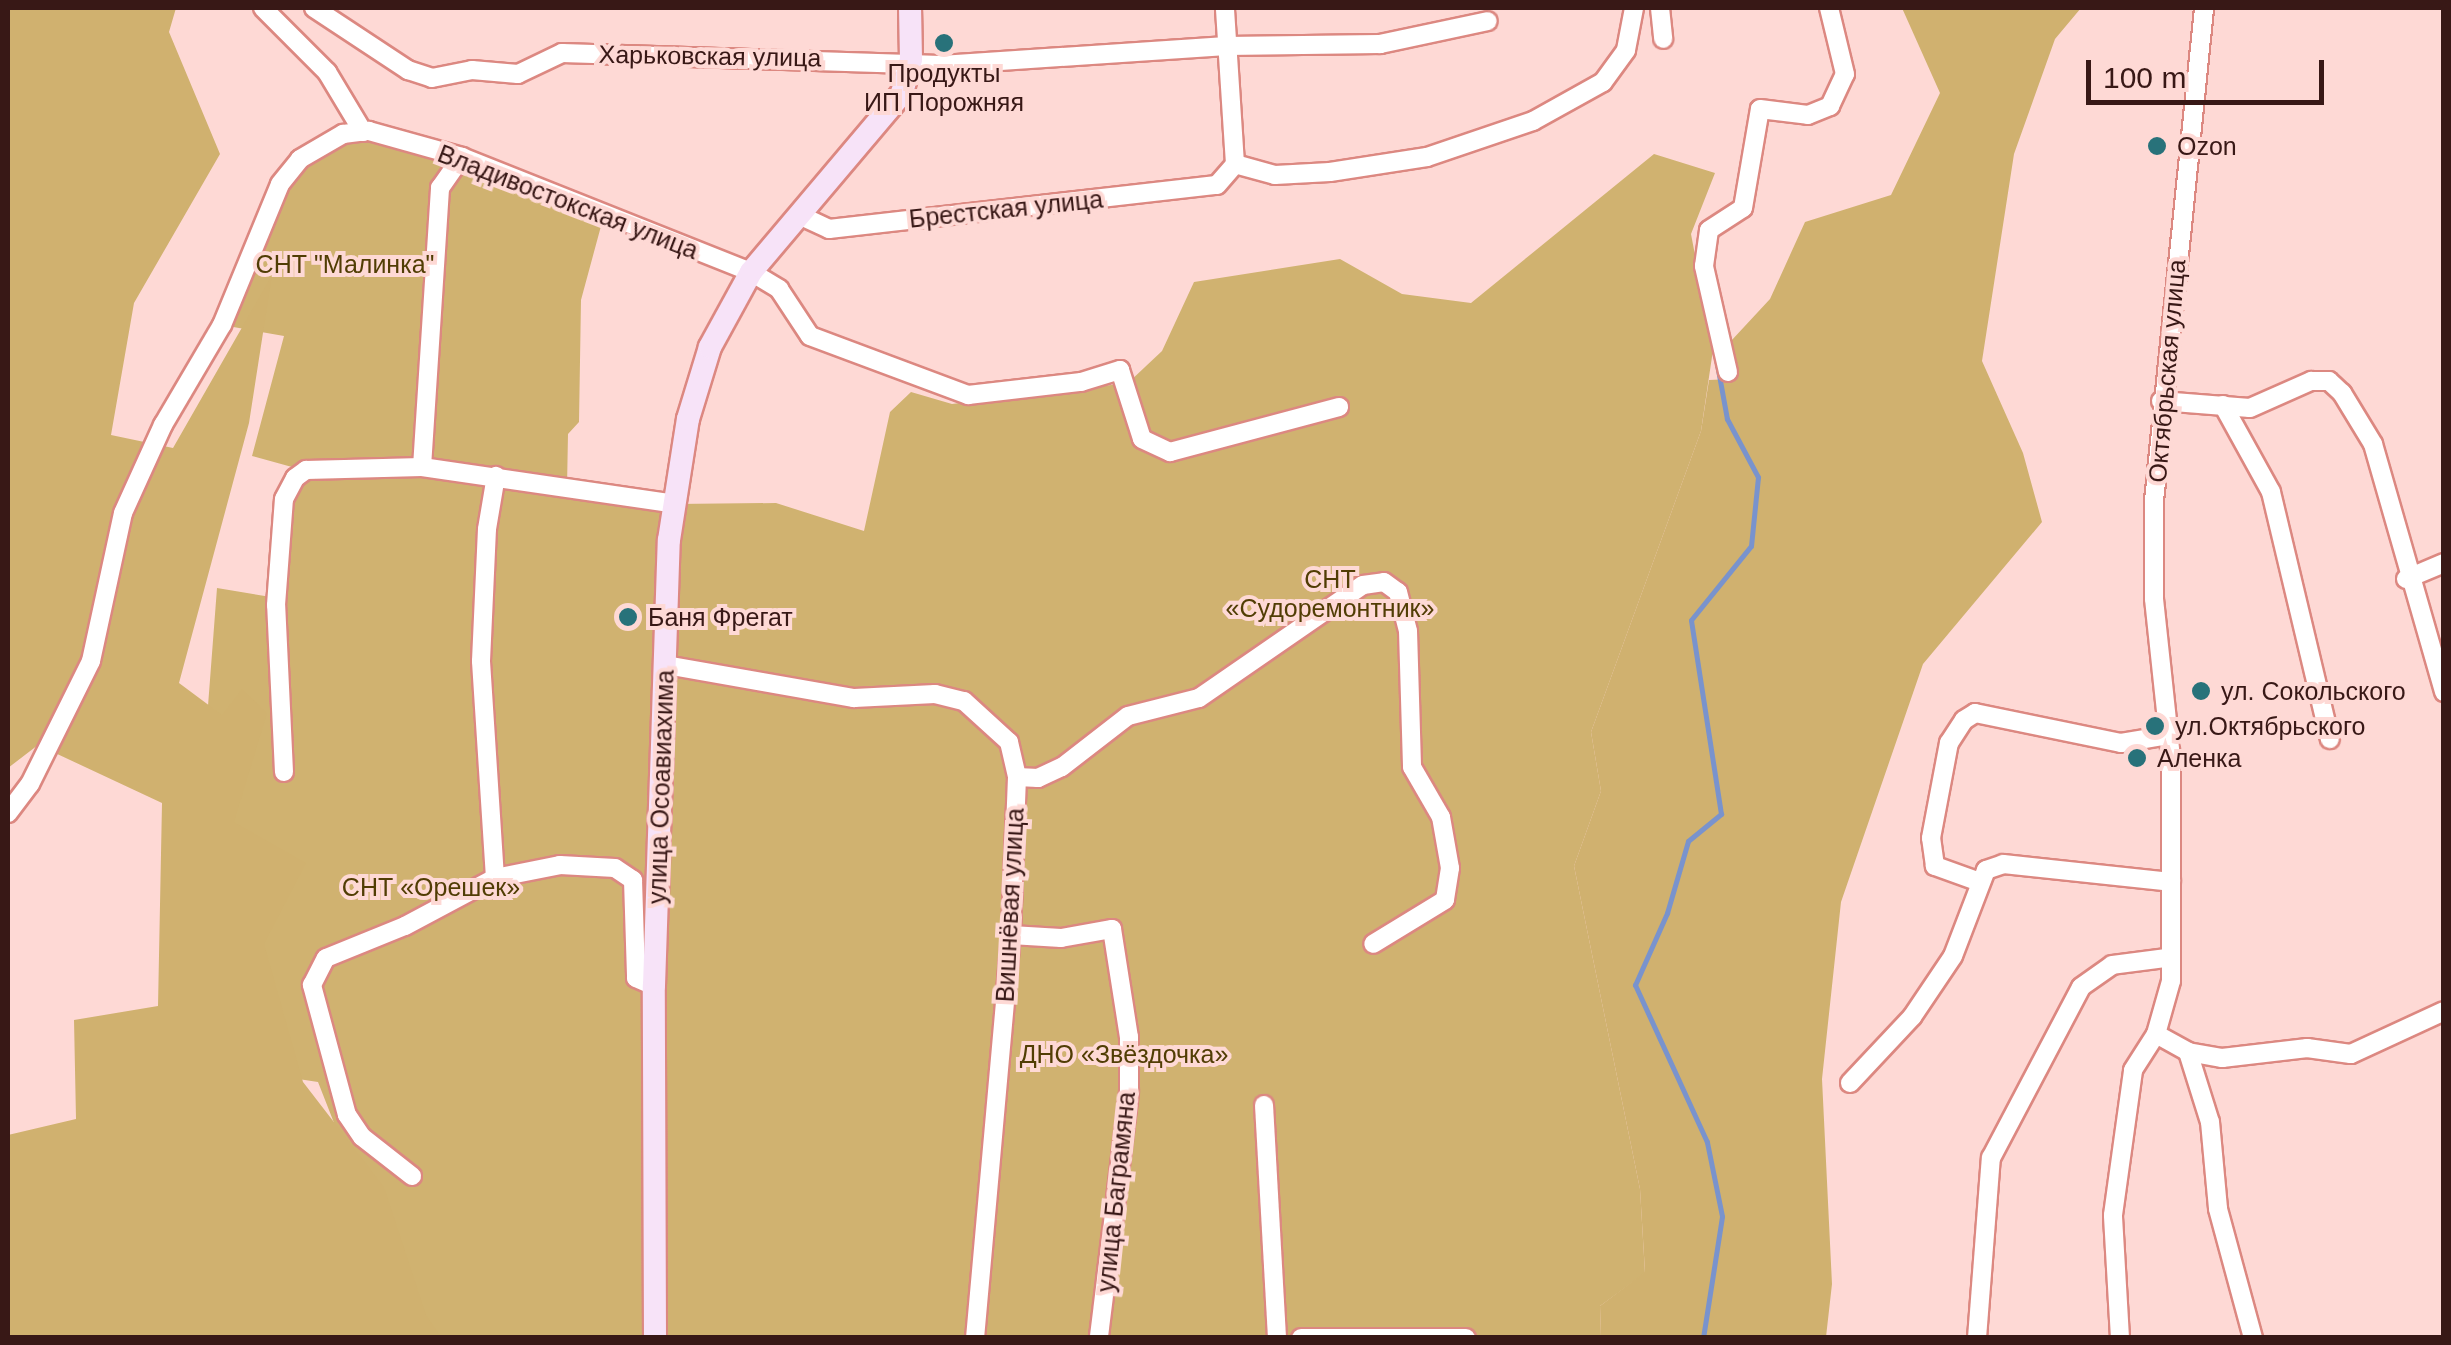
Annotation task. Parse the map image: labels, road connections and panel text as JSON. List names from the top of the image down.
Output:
{
  "streets": {
    "street": [
      "Харьковская улица",
      "Владивостокская улица",
      "Брестская улица",
      "Октябрьская улица",
      "улица Осоавиахима",
      "Вишнёвая улица",
      "улица Баграмяна"
    ]
  },
  "crossings": [
    ["Харьковская улица", "улица Осоавиахима"],
    ["Владивостокская улица", "улица Осоавиахима"],
    ["Брестская улица", "улица Осоавиахима"],
    ["улица Осоавиахима", "Вишнёвая улица"],
    ["Вишнёвая улица", "улица Баграмяна"]
  ],
  "parks": [
    "СНТ \"Малинка\"",
    "СНТ «Судоремонтник»",
    "СНТ «Орешек»",
    "ДНО «Звёздочка»"
  ],
  "places": [
    "Продукты ИП Порожняя",
    "Ozon",
    "Баня Фрегат",
    "ул. Сокольского",
    "ул.Октябрьского",
    "Аленка"
  ],
  "scale_bar": "100 m"
}
